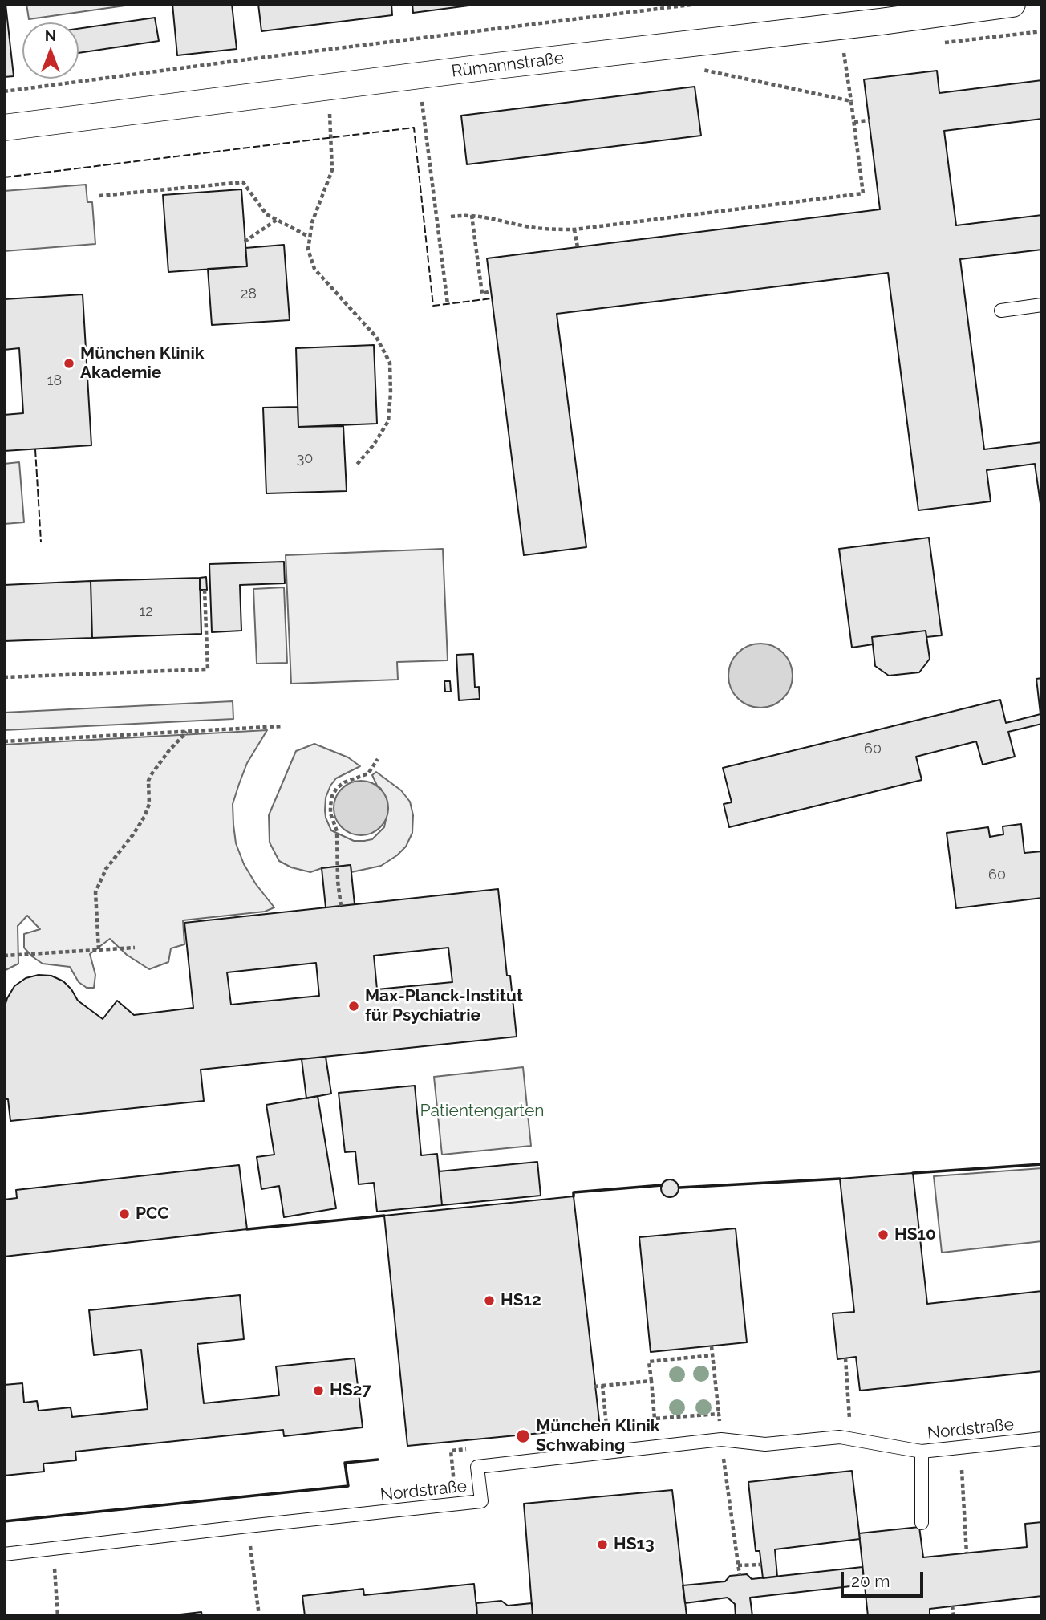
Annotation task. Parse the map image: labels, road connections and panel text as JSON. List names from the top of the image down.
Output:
{
  "streets": {
    "street": ["Rümannstraße"],
    "lane": ["Nordstraße"]
  },
  "parks": ["Patientengarten"],
  "places": [
    "München Klinik Akademie",
    "Max-Planck-Institut für Psychiatrie",
    "PCC",
    "HS10",
    "HS12",
    "HS27",
    "München Klinik Schwabing",
    "HS13"
  ],
  "house_numbers": [
    "28",
    "18",
    "30",
    "12",
    "60",
    "60"
  ],
  "scale_bar": "20 m",
  "north": "top"
}
